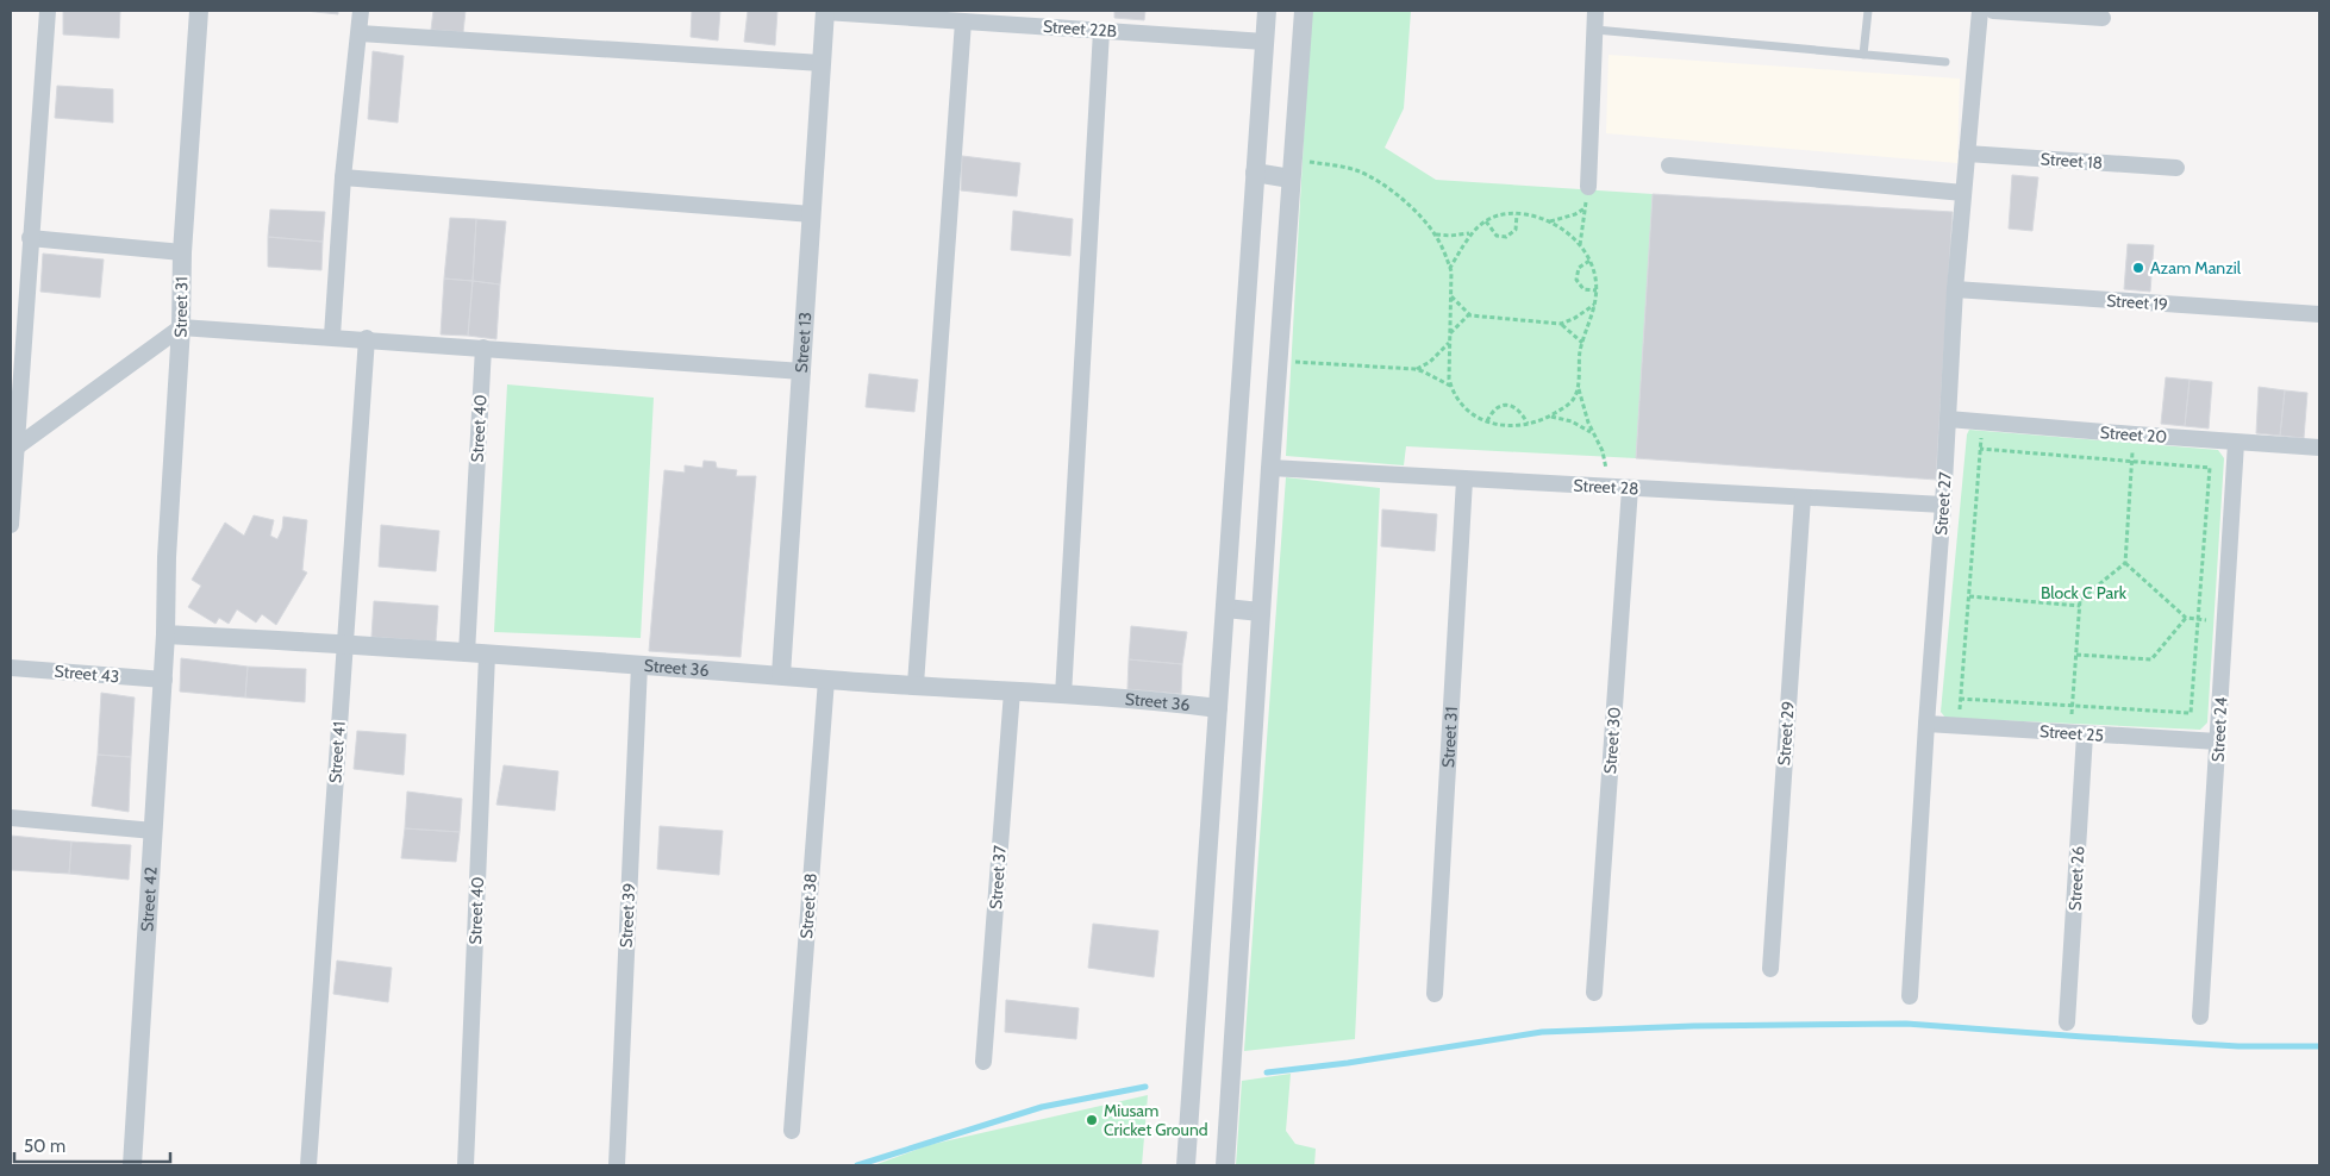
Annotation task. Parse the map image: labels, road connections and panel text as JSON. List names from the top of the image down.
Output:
{
  "streets": {
    "street": [
      "Street 22B",
      "Street 18",
      "Street 19",
      "Street 31",
      "Street 13",
      "Street 40",
      "Street 20",
      "Street 28",
      "Street 27",
      "Street 36",
      "Street 43",
      "Street 24",
      "Street 29",
      "Street 25",
      "Street 30",
      "Street 41",
      "Street 37",
      "Street 26",
      "Street 42",
      "Street 38",
      "Street 39"
    ]
  },
  "crossings": [
    ["Street 22B", "Street 13"],
    ["Street 18", "Street 27"],
    ["Street 19", "Street 27"],
    ["Street 31", "Street 28"],
    ["Street 31", "Street 36"],
    ["Street 31", "Street 42"],
    ["Street 13", "Street 36"],
    ["Street 40", "Street 36"],
    ["Street 20", "Street 27"],
    ["Street 20", "Street 24"],
    ["Street 28", "Street 27"],
    ["Street 28", "Street 29"],
    ["Street 28", "Street 30"],
    ["Street 27", "Street 25"],
    ["Street 36", "Street 41"],
    ["Street 36", "Street 37"],
    ["Street 36", "Street 42"],
    ["Street 36", "Street 38"],
    ["Street 36", "Street 39"],
    ["Street 43", "Street 42"],
    ["Street 24", "Street 25"],
    ["Street 25", "Street 26"]
  ],
  "parks": ["Block C Park"],
  "places": ["Azam Manzil", "Miusam Cricket Ground"],
  "scale_bar": "50 m"
}
